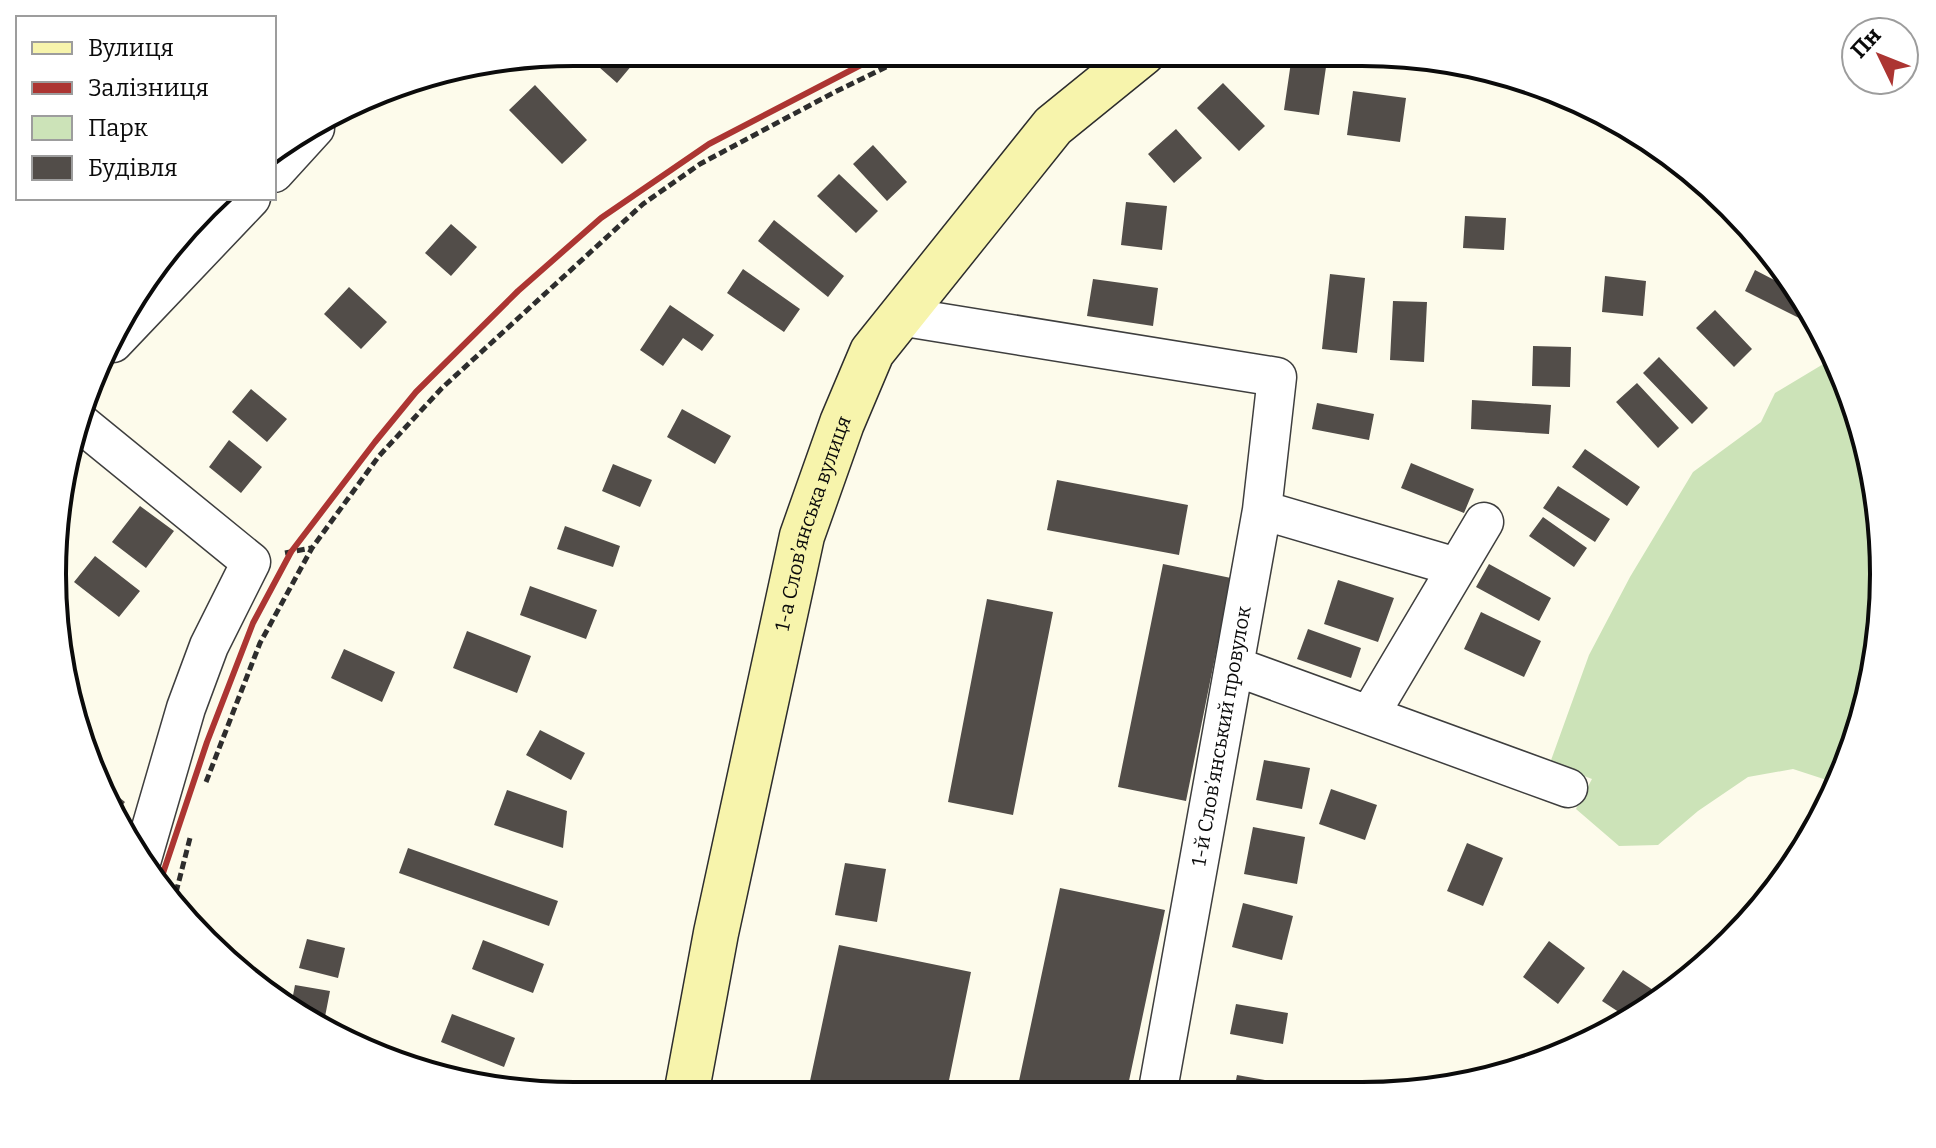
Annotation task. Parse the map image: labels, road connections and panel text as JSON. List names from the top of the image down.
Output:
{
  "streets": {
    "street": ["1-а Слов’янська вулиця", "1-й Слов’янський провулок"]
  },
  "crossings": [
    ["1-а Слов’янська вулиця", "1-й Слов’янський провулок"]
  ],
  "legend": [
    "Вулиця",
    "Залізниця",
    "Парк",
    "Будівля"
  ],
  "north": "top left"
}
